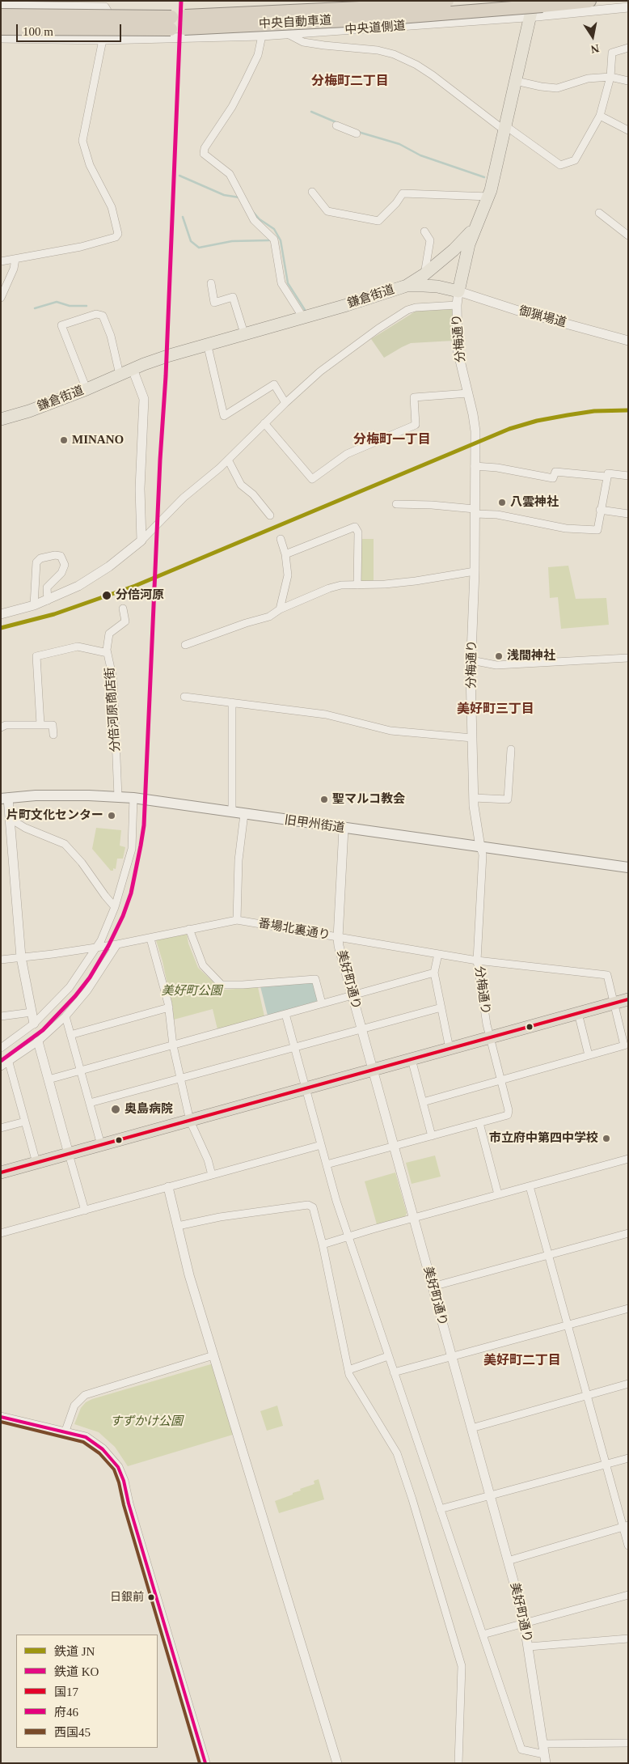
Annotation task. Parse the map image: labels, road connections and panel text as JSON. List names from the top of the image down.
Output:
{
  "streets": {
    "highway": ["中央自動車道"],
    "main road": ["鎌倉街道", "旧甲州街道"],
    "street": [
      "中央道側道",
      "御猟場道",
      "分梅通り",
      "分倍河原商店街",
      "番場北裏通り",
      "美好町通り"
    ]
  },
  "crossings": [
    ["鎌倉街道", "御猟場道"],
    ["鎌倉街道", "分梅通り"],
    ["御猟場道", "分梅通り"],
    ["分梅通り", "旧甲州街道"],
    ["分梅通り", "番場北裏通り"],
    ["分倍河原商店街", "旧甲州街道"],
    ["旧甲州街道", "美好町通り"],
    ["番場北裏通り", "美好町通り"]
  ],
  "districts": [
    "分梅町二丁目",
    "分梅町一丁目",
    "美好町三丁目",
    "美好町二丁目"
  ],
  "parks": ["美好町公園", "すずかけ公園"],
  "places": [
    "MINANO",
    "八雲神社",
    "分倍河原",
    "浅間神社",
    "聖マルコ教会",
    "片町文化センター",
    "奥島病院",
    "市立府中第四中学校",
    "日銀前"
  ],
  "lines": [
    "rail line KO",
    "rail line JN",
    "transit line 国17",
    "transit line 府46",
    "transit line 西国45"
  ],
  "legend": [
    "鉄道 JN",
    "鉄道 KO",
    "国17",
    "府46",
    "西国45"
  ],
  "scale_bar": "100 m",
  "north": "bottom"
}
